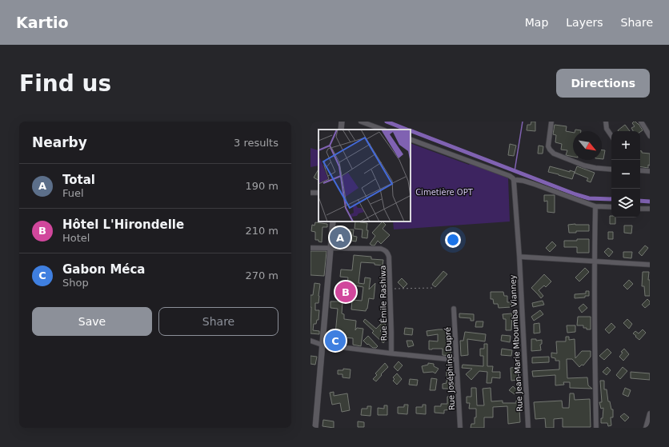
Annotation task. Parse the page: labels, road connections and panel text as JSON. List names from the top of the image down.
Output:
{
  "streets": {
    "street": ["Rue Émile Rashiwa", "Rue Jean-Marie Mboumba Vianney", "Rue Joséphine Dupré"]
  },
  "parks": ["Cimetière OPT"],
  "north": "bottom right",
  "page": {
    "header": "Kartio",
    "nav": ["Map", "Layers", "Share"],
    "buttons": [
      "Directions",
      ["Save", "Share"]
    ],
    "title": "Find us",
    "heading": ["Nearby", "3 results"],
    "map_buttons": ["+", "−"],
    "list": [
      {
        "mark": "A",
        "name": "Total",
        "note": "Fuel",
        "value": "190 m"
      },
      {
        "mark": "B",
        "name": "Hôtel L'Hirondelle",
        "note": "Hotel",
        "value": "210 m"
      },
      {
        "mark": "C",
        "name": "Gabon Méca",
        "note": "Shop",
        "value": "270 m"
      }
    ],
    "pins": ["A", "B", "C"]
  }
}
